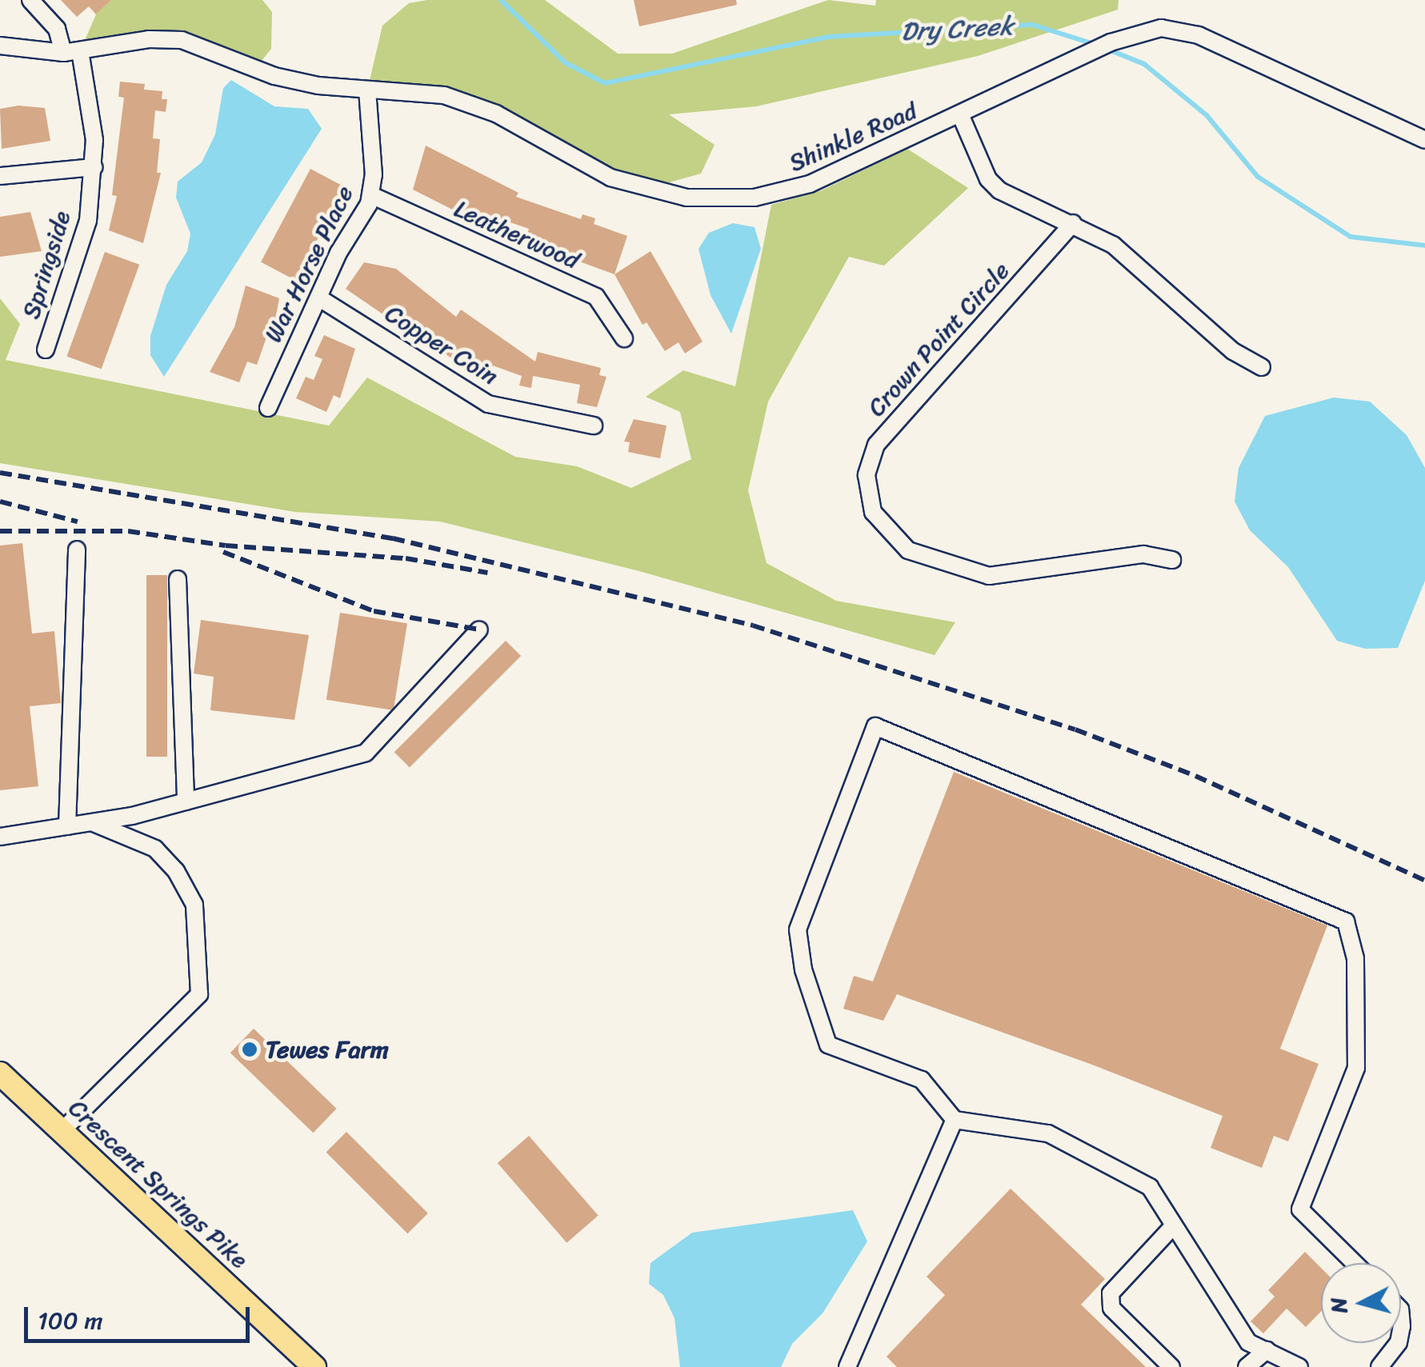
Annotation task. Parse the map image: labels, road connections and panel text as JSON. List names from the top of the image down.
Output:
{
  "streets": {
    "main road": ["Crescent Springs Pike"],
    "street": [
      "Shinkle Road",
      "Leatherwood",
      "War Horse Place",
      "Springside",
      "Crown Point Circle",
      "Copper Coin"
    ]
  },
  "crossings": [
    ["Shinkle Road", "War Horse Place"],
    ["Shinkle Road", "Springside"],
    ["Leatherwood", "War Horse Place"],
    ["War Horse Place", "Copper Coin"]
  ],
  "water": ["Dry Creek"],
  "places": ["Tewes Farm"],
  "scale_bar": "100 m",
  "north": "left"
}
